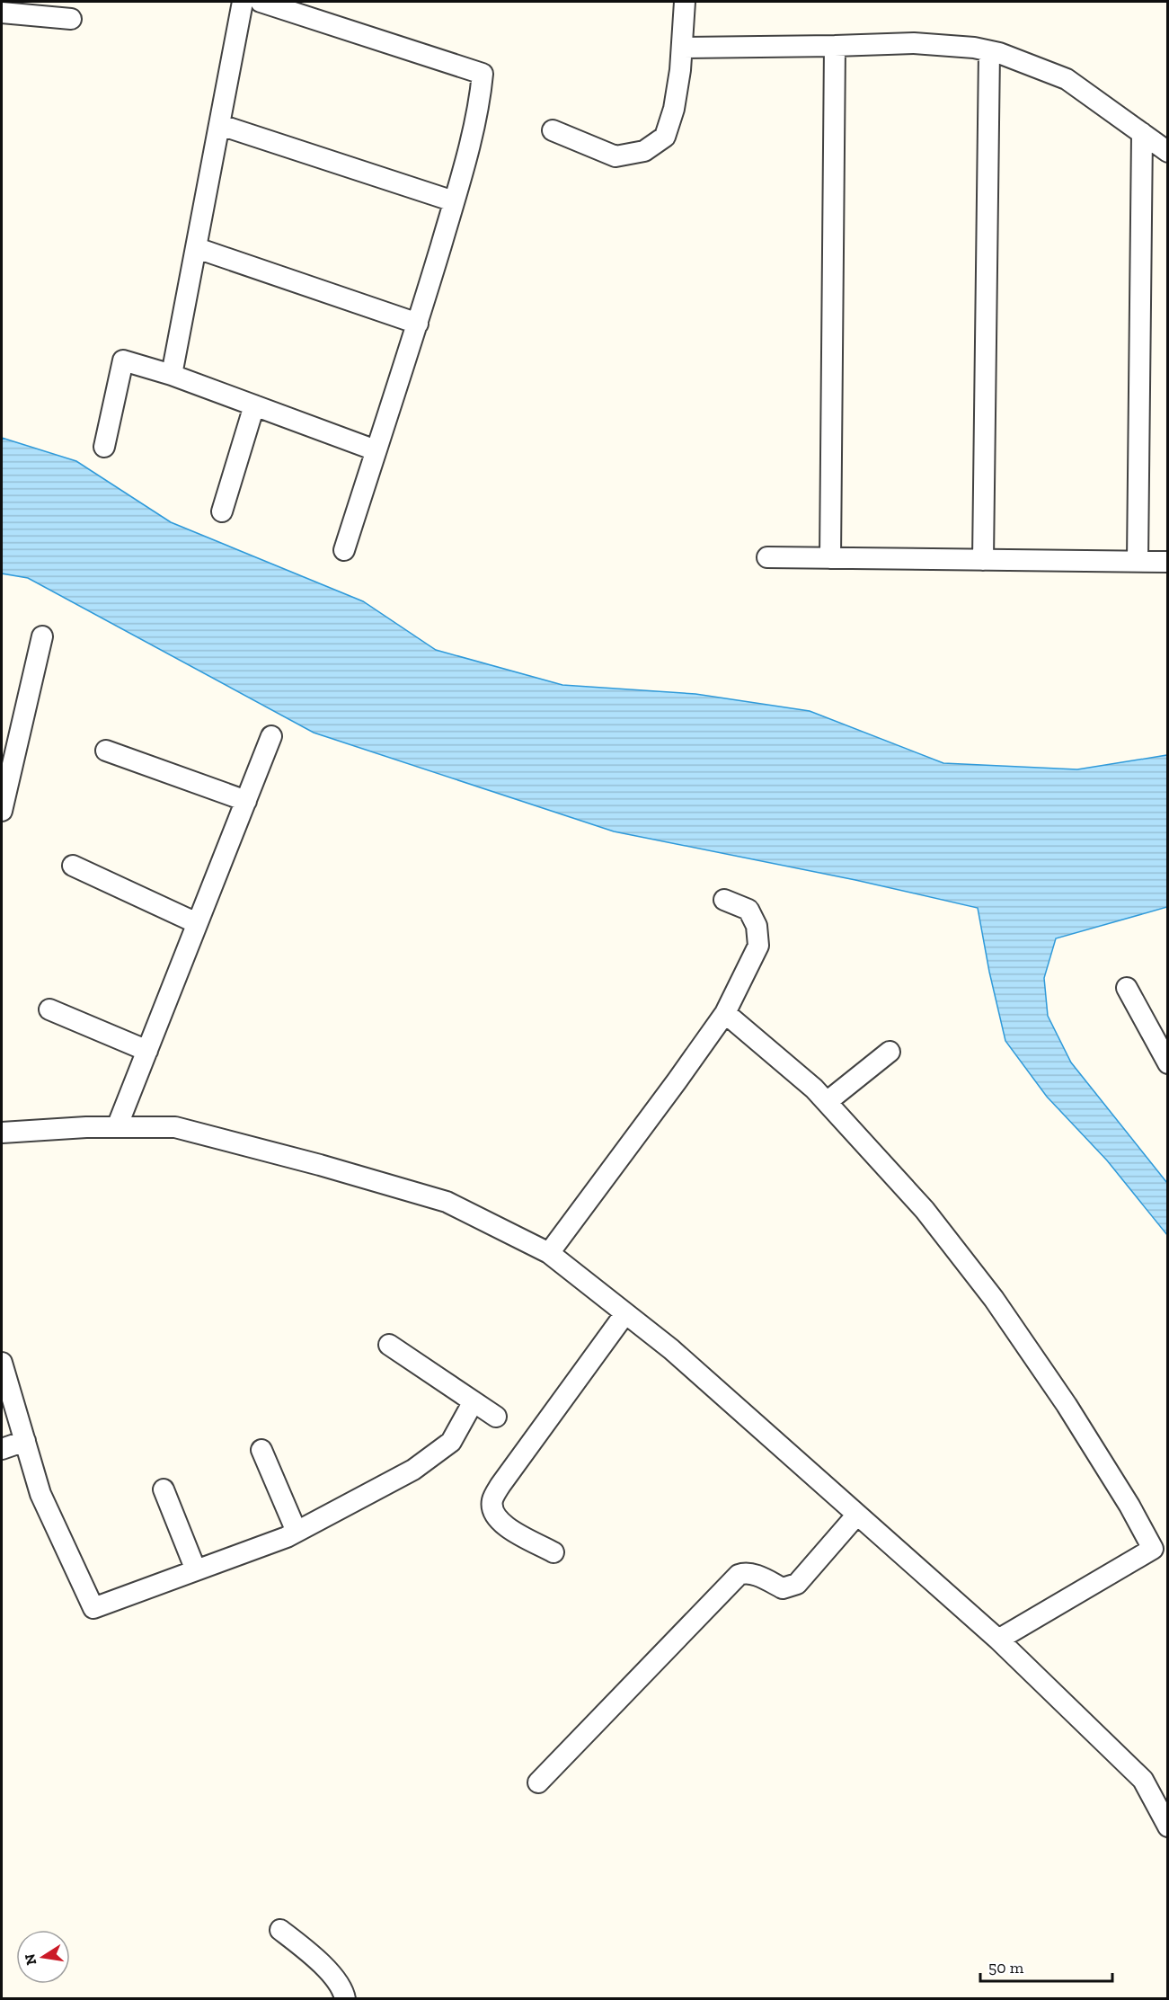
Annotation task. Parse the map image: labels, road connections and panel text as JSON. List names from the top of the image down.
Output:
{
  "scale_bar": "50 m",
  "north": "left"
}
